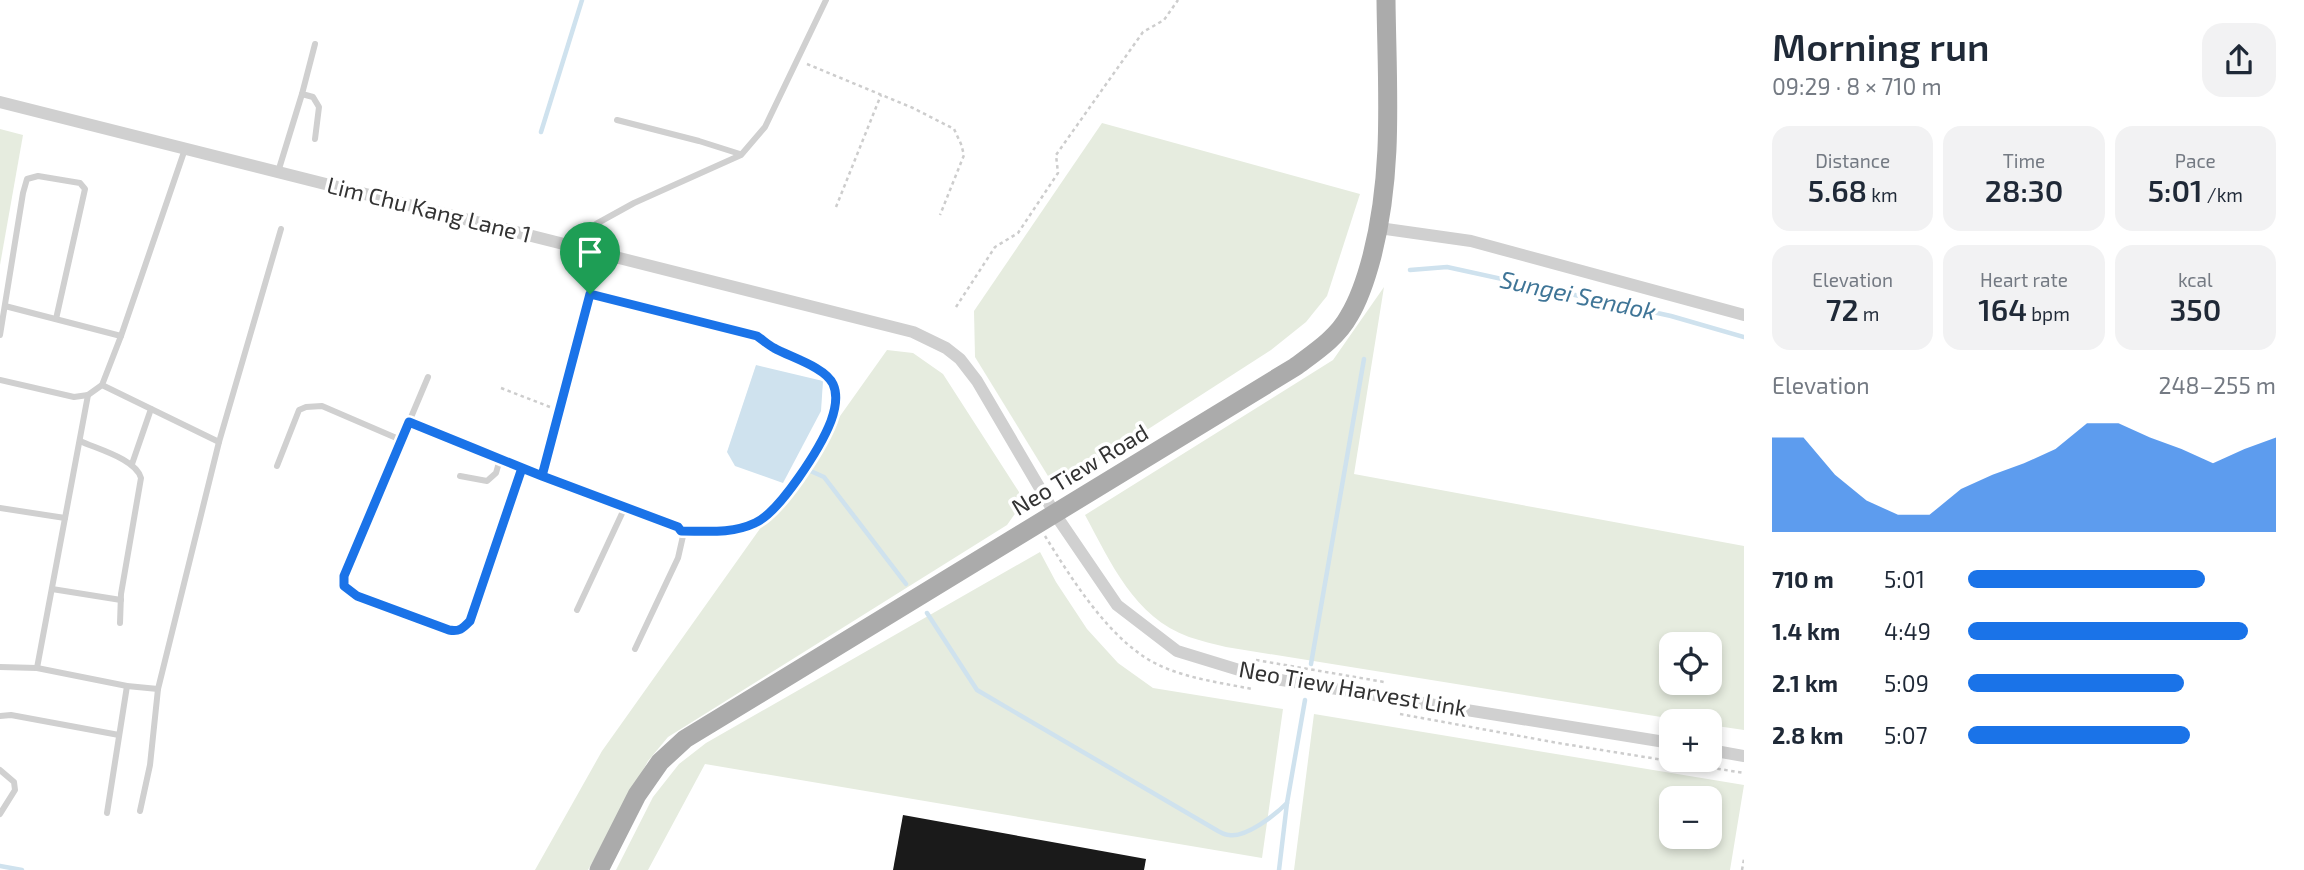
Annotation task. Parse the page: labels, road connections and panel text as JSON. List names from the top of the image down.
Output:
{
  "streets": {
    "main road": ["Neo Tiew Road"],
    "street": ["Lim Chu Kang Lane 1", "Neo Tiew Harvest Link"]
  },
  "crossings": [
    ["Lim Chu Kang Lane 1", "Neo Tiew Road"],
    ["Lim Chu Kang Lane 1", "Neo Tiew Harvest Link"],
    ["Neo Tiew Road", "Neo Tiew Harvest Link"]
  ],
  "water": ["Sungei Sendok"],
  "page": {
    "heading": ["Morning run", "09:29 · 8 × 710 m"],
    "stats": [
      ["Distance", "5.68 km"],
      ["Time", "28:30"],
      ["Pace", "5:01 /km"],
      ["Elevation", "72 m"],
      ["Heart rate", "164 bpm"],
      ["kcal", "350"]
    ],
    "chart": ["Elevation", "248–255 m"],
    "list": [
      {
        "name": "710 m",
        "note": "5:01"
      },
      {
        "name": "1.4 km",
        "note": "4:49"
      },
      {
        "name": "2.1 km",
        "note": "5:09"
      },
      {
        "name": "2.8 km",
        "note": "5:07"
      }
    ],
    "map_buttons": ["+", "−"]
  }
}
